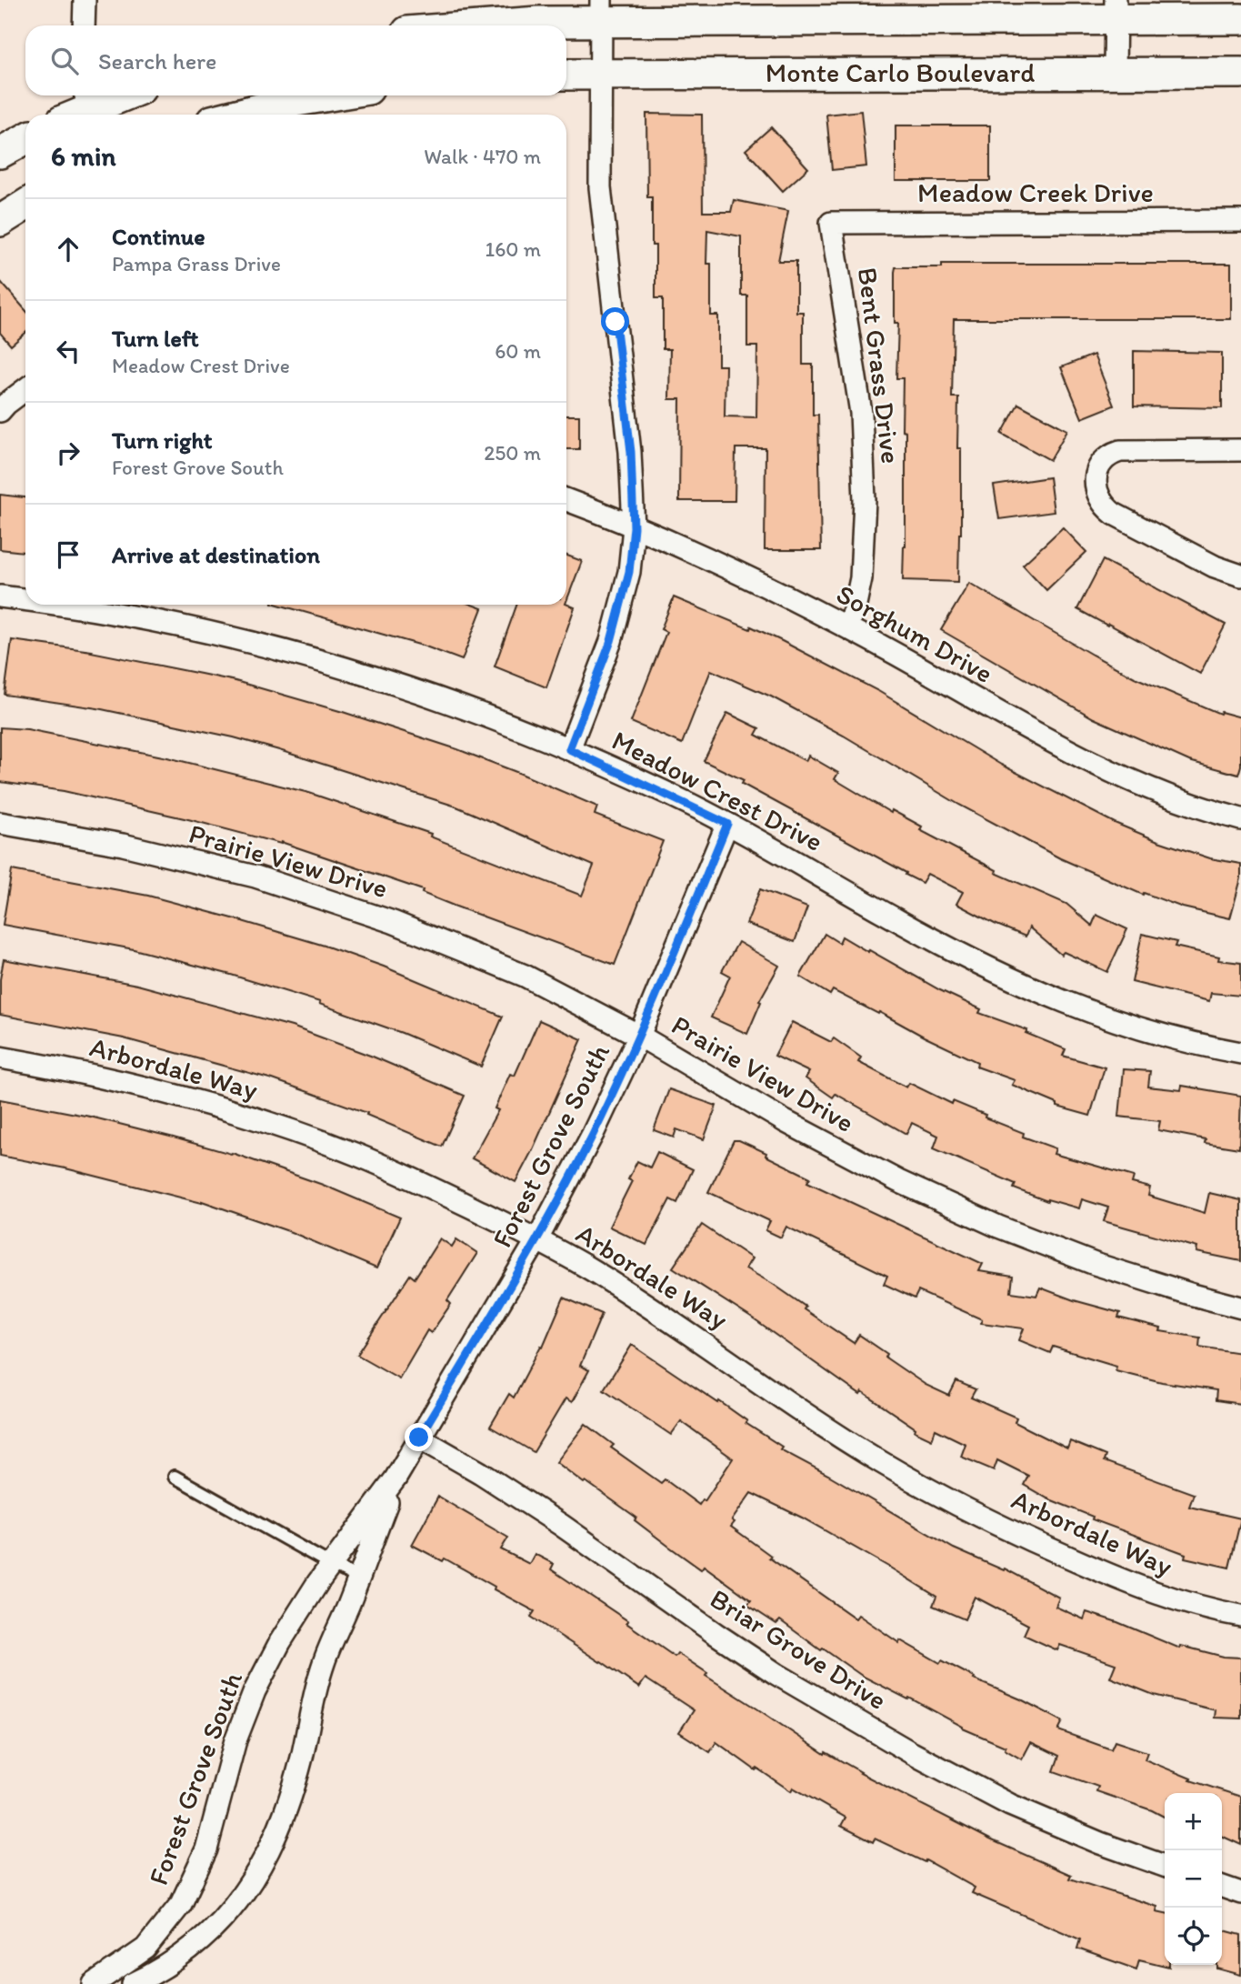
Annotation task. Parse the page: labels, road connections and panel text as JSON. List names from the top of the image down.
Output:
{
  "streets": {
    "main road": ["Monte Carlo Boulevard"],
    "street": [
      "Meadow Creek Drive",
      "Bent Grass Drive",
      "Sorghum Drive",
      "Meadow Crest Drive",
      "Prairie View Drive",
      "Arbordale Way",
      "Forest Grove South",
      "Briar Grove Drive"
    ]
  },
  "crossings": [
    ["Meadow Creek Drive", "Bent Grass Drive"],
    ["Bent Grass Drive", "Sorghum Drive"],
    ["Meadow Crest Drive", "Forest Grove South"],
    ["Prairie View Drive", "Forest Grove South"],
    ["Arbordale Way", "Forest Grove South"],
    ["Forest Grove South", "Briar Grove Drive"]
  ],
  "page": {
    "search": "Search here",
    "heading": ["6 min", "Walk · 470 m"],
    "list": [
      ["Continue", "Pampa Grass Drive", "160 m"],
      ["Turn left", "Meadow Crest Drive", "60 m"],
      ["Turn right", "Forest Grove South", "250 m"],
      "Arrive at destination"
    ],
    "map_buttons": ["+", "−"]
  }
}
